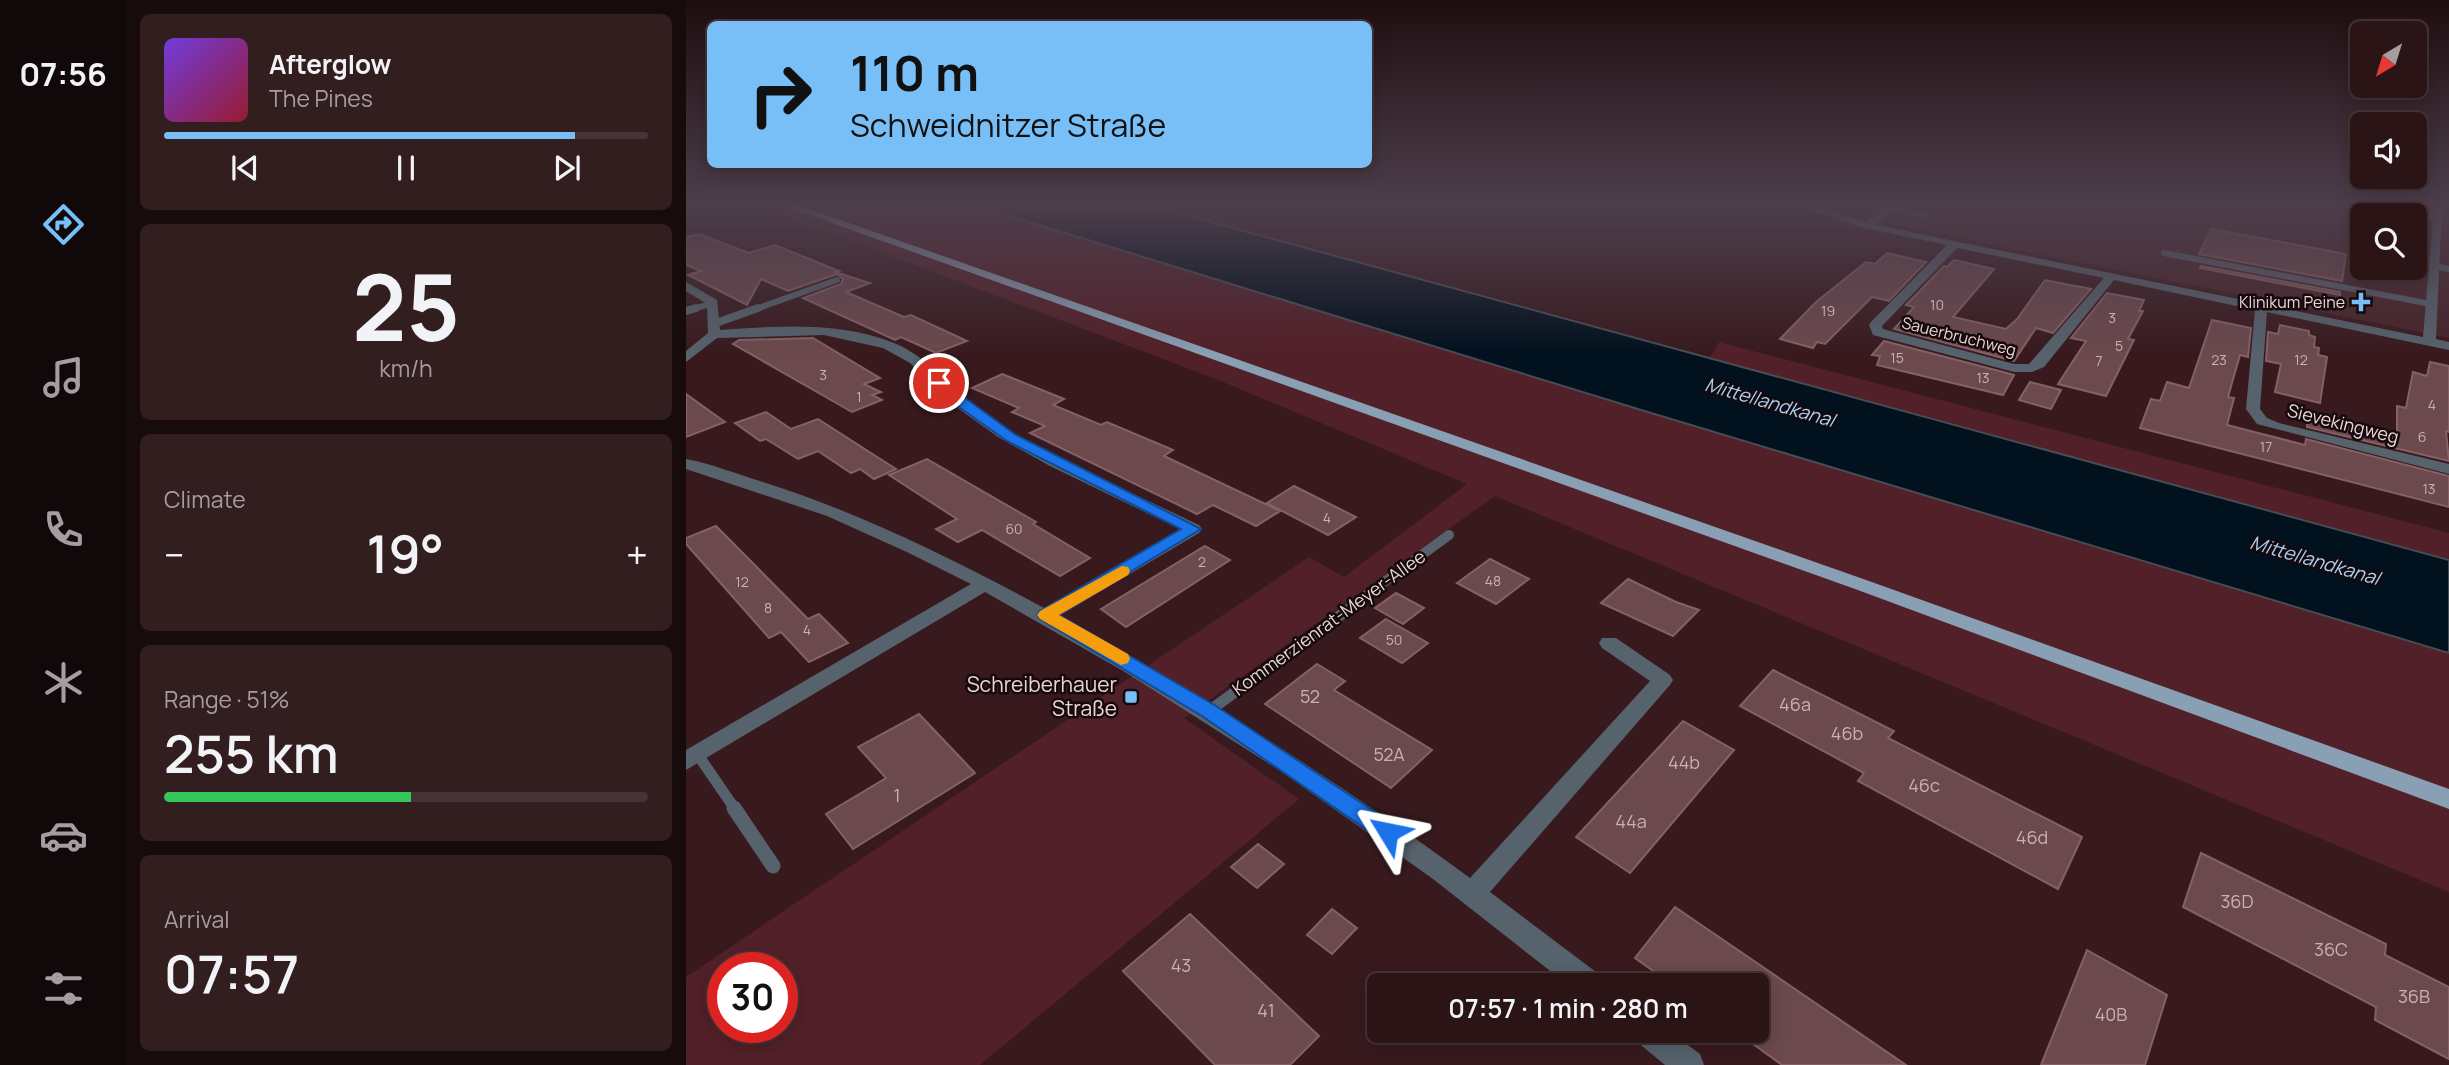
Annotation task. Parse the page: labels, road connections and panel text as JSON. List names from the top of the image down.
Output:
{
  "streets": {
    "street": ["Sauerbruchweg", "Sievekingweg"],
    "lane": ["Kommerzienrat-Meyer-Allee"]
  },
  "water": ["Mittellandkanal"],
  "places": {
    "health": ["Klinikum Peine"],
    "transit": ["Schreiberhauer Straße"]
  },
  "house_numbers": [
    "10",
    "19",
    "3",
    "5",
    "15",
    "23",
    "12",
    "7",
    "3",
    "13",
    "1",
    "4",
    "6",
    "17",
    "13",
    "4",
    "60",
    "2",
    "48",
    "12",
    "8",
    "4",
    "50",
    "52",
    "46a",
    "46b",
    "52A",
    "44b",
    "46c",
    "1",
    "44a",
    "46d",
    "36D",
    "36C",
    "43",
    "36B",
    "41",
    "40B"
  ],
  "north": "bottom left",
  "page": {
    "tabs": "07:56",
    "turn": ["110 m", "Schweidnitzer Straße"],
    "song": ["Afterglow", "The Pines"],
    "tile": [
      ["25", "km/h"],
      "Climate",
      ["Range · 51%", "255 km"],
      ["Arrival", "07:57"]
    ],
    "heat": ["−", "19°", "+"],
    "limit": "30",
    "trip": "07:57 · 1 min · 280 m"
  }
}
